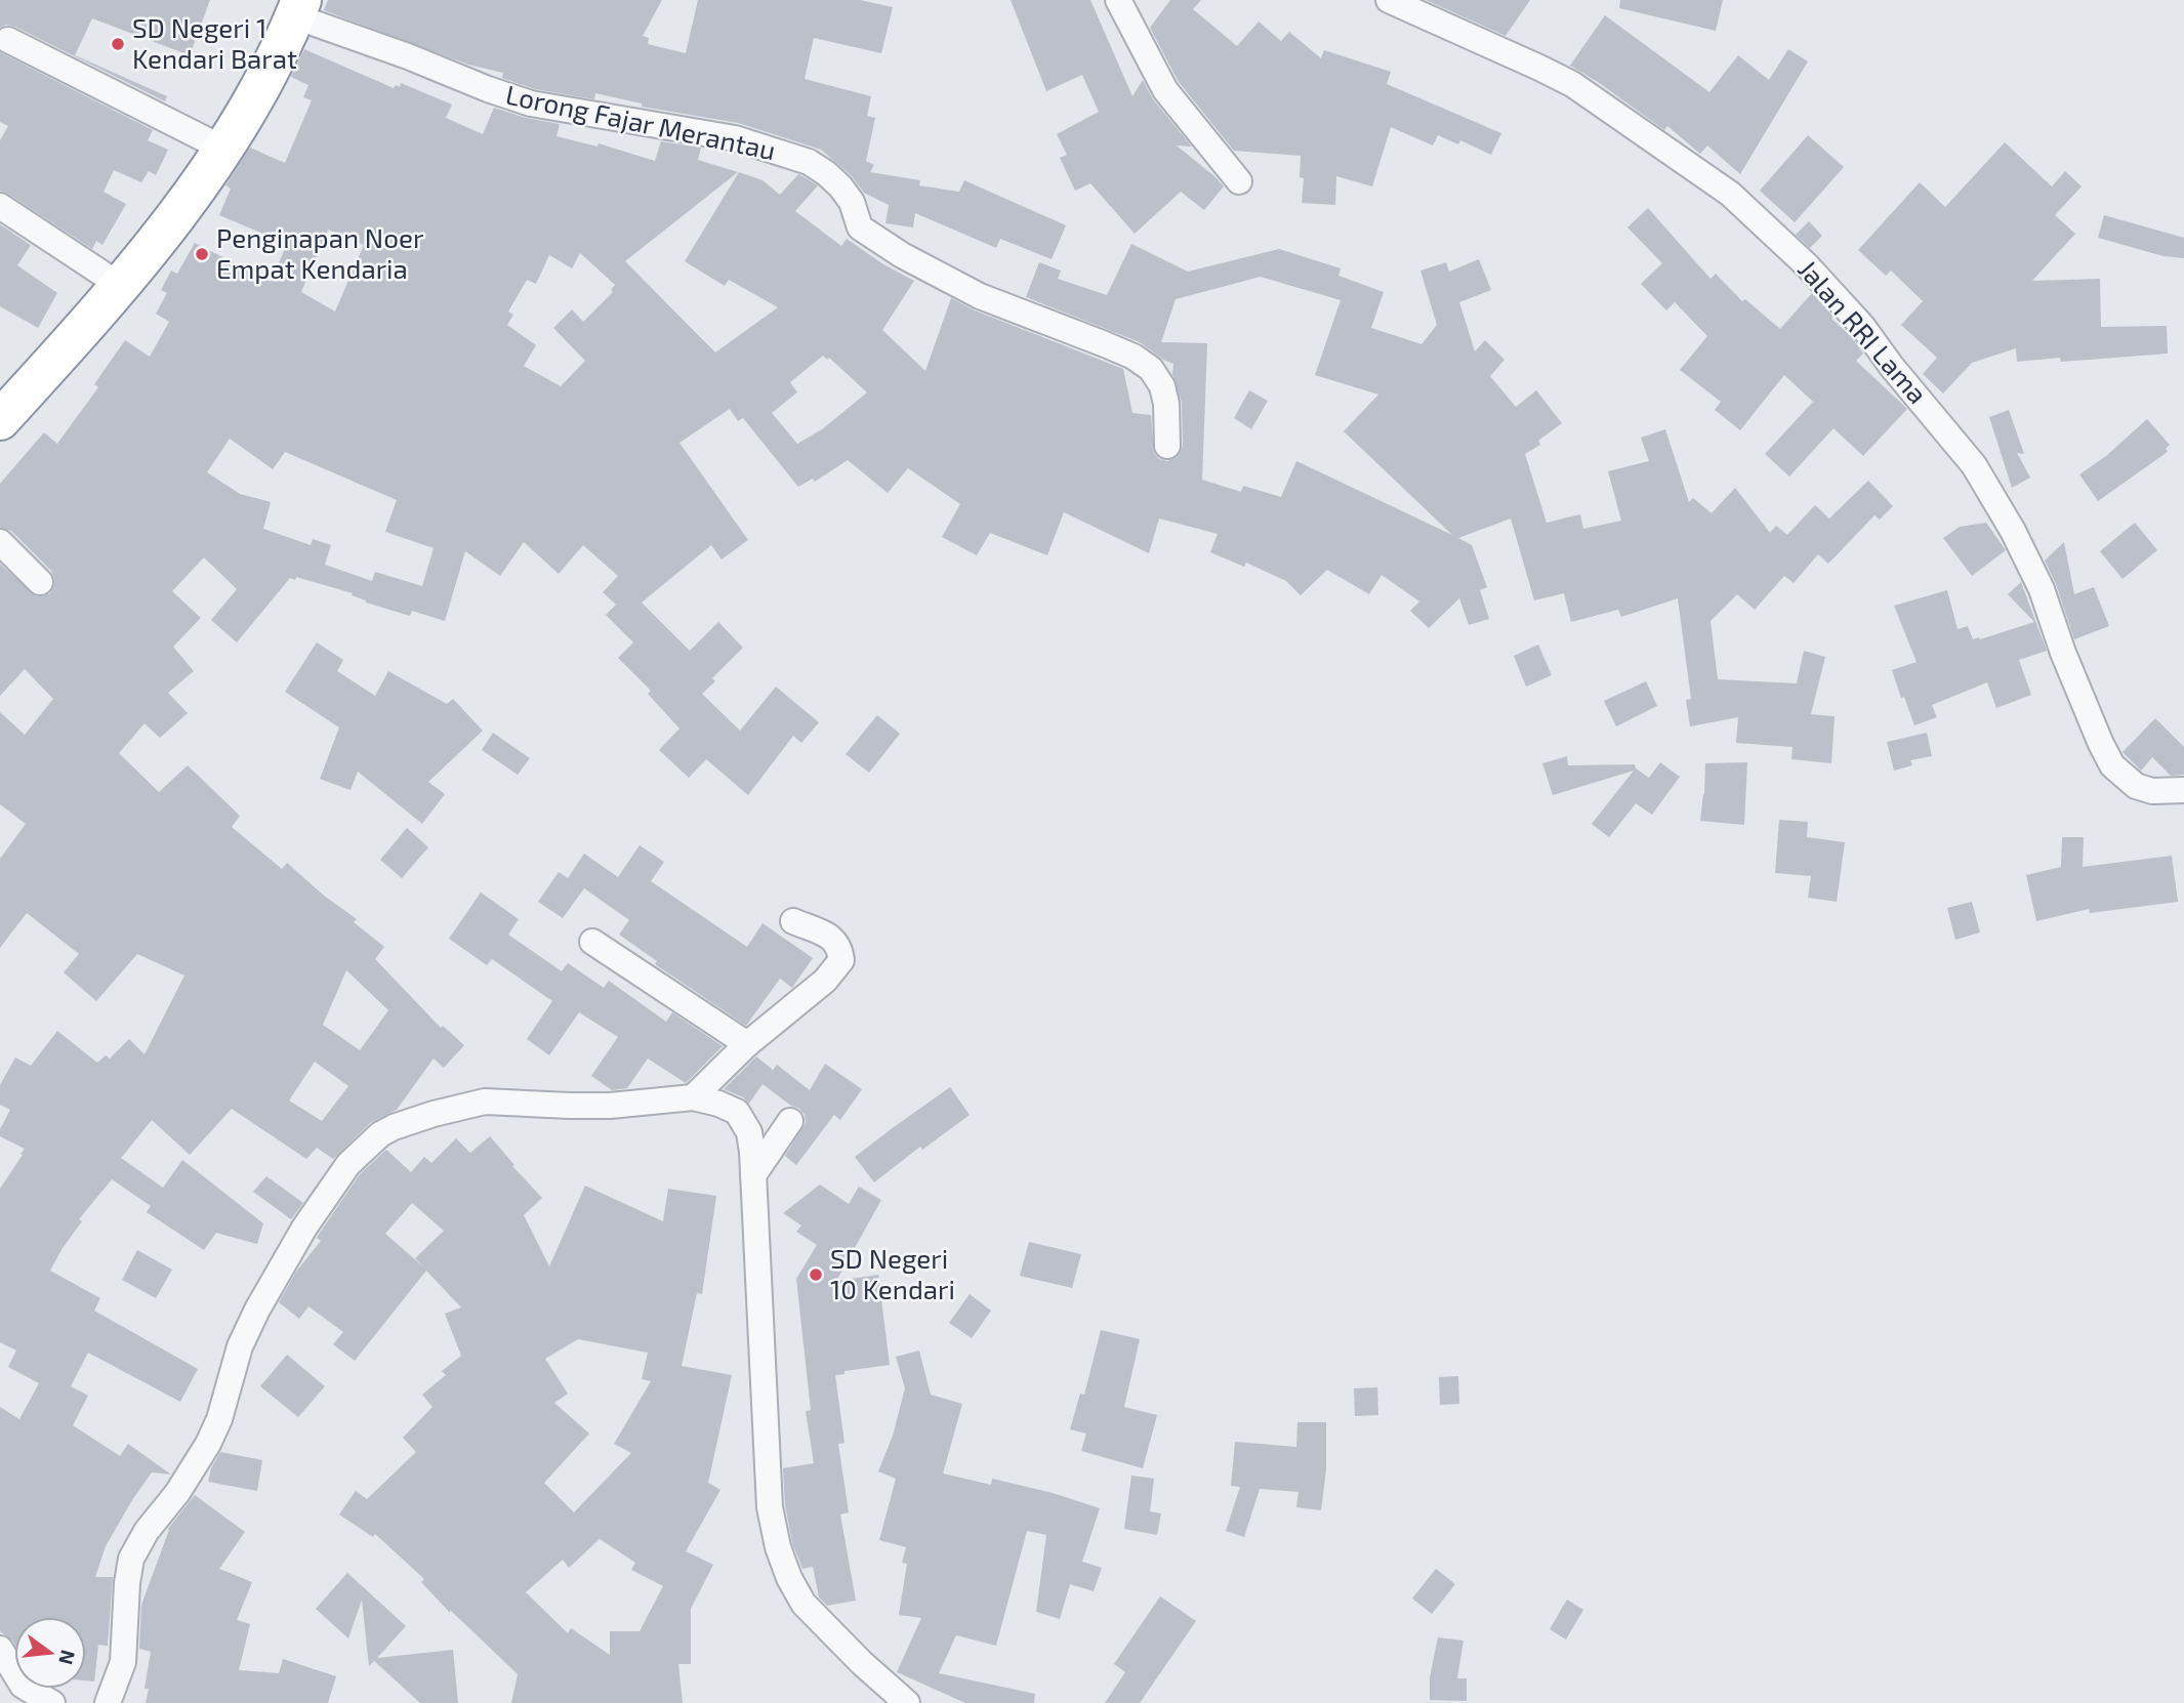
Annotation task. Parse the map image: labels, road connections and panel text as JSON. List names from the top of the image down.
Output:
{
  "streets": {
    "street": ["Lorong Fajar Merantau", "Jalan RRI Lama"]
  },
  "places": ["SD Negeri 1 Kendari Barat", "Penginapan Noer Empat Kendaria", "SD Negeri 10 Kendari"],
  "north": "right"
}
